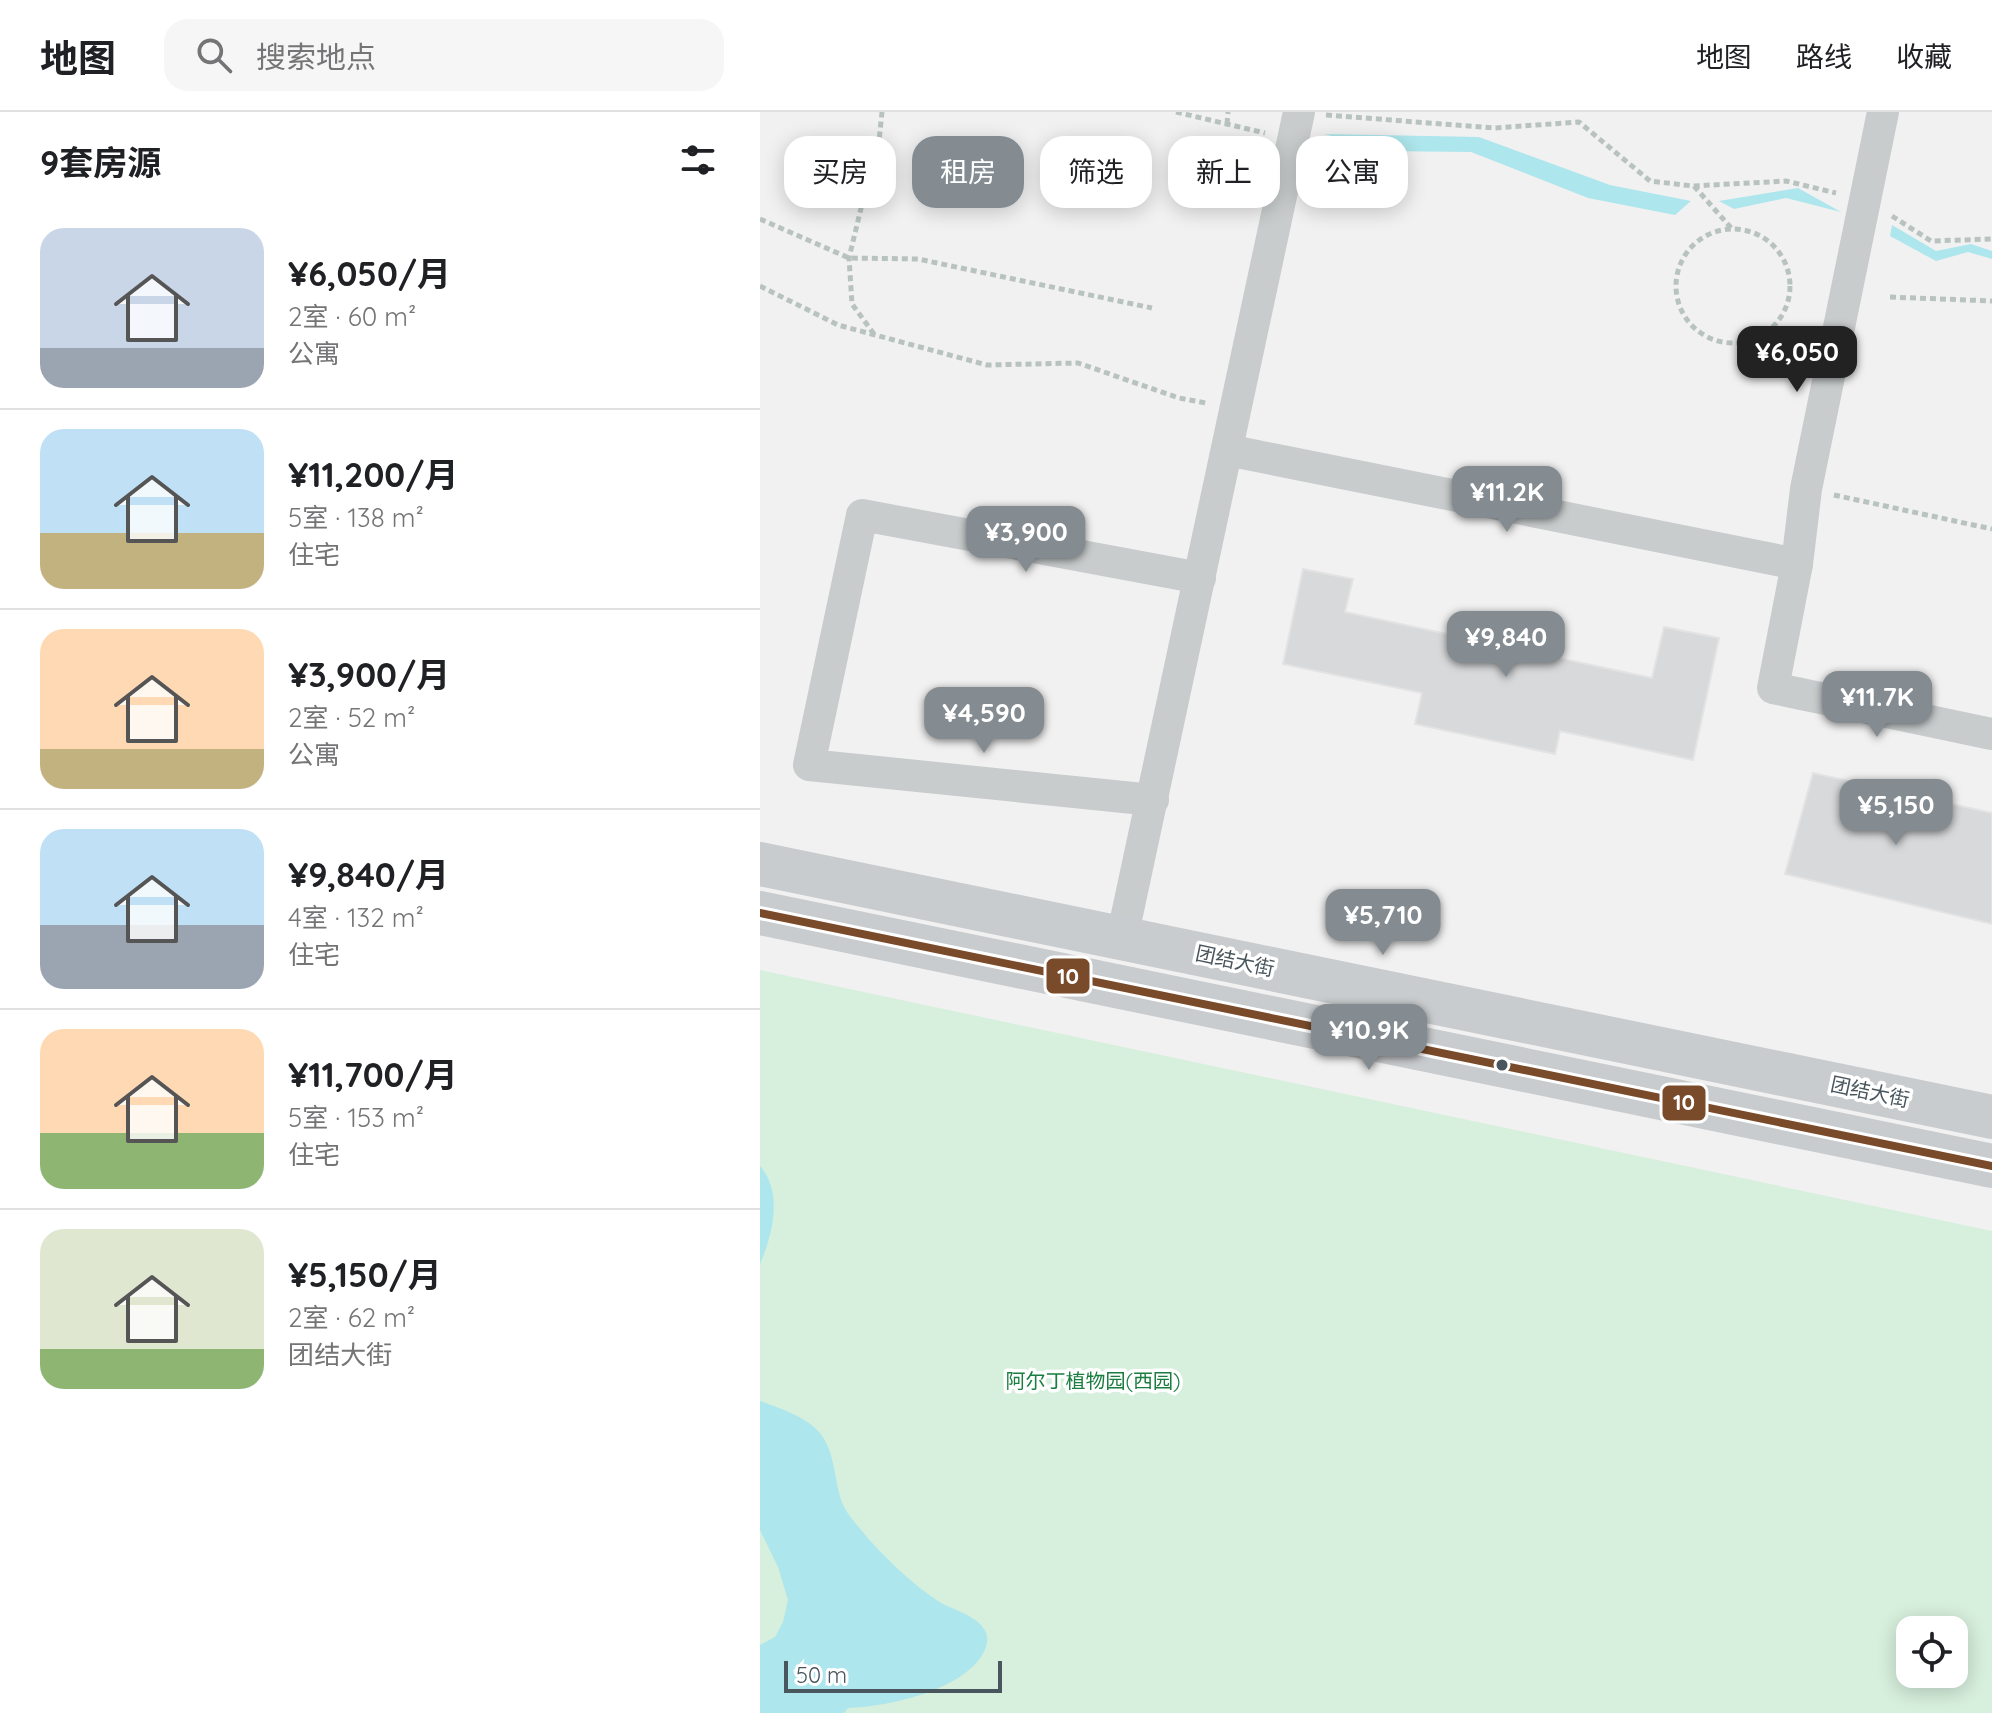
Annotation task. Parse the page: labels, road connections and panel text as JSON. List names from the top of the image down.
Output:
{
  "streets": {
    "main road": ["团结大街"]
  },
  "parks": ["阿尔丁植物园(西园)"],
  "lines": ["transit line 10"],
  "scale_bar": "50 m",
  "page": {
    "header": "地图",
    "search": "搜索地点",
    "nav": ["地图", "路线", "收藏"],
    "heading": "9套房源",
    "chip": [
      "买房",
      "租房",
      "筛选",
      "新上",
      "公寓"
    ],
    "list": [
      {
        "name": "¥6,050/月",
        "note": "2室 · 60 m² · 公寓"
      },
      {
        "name": "¥11,200/月",
        "note": "5室 · 138 m² · 住宅"
      },
      {
        "name": "¥3,900/月",
        "note": "2室 · 52 m² · 公寓"
      },
      {
        "name": "¥9,840/月",
        "note": "4室 · 132 m² · 住宅"
      },
      {
        "name": "¥11,700/月",
        "note": "5室 · 153 m² · 住宅"
      },
      {
        "name": "¥5,150/月",
        "note": "2室 · 62 m² · 团结大街"
      }
    ],
    "price": [
      "¥6,050",
      "¥11.2K",
      "¥3,900",
      "¥9,840",
      "¥11.7K",
      "¥4,590",
      "¥5,150",
      "¥5,710",
      "¥10.9K"
    ],
    "scale": "50 m"
  }
}
